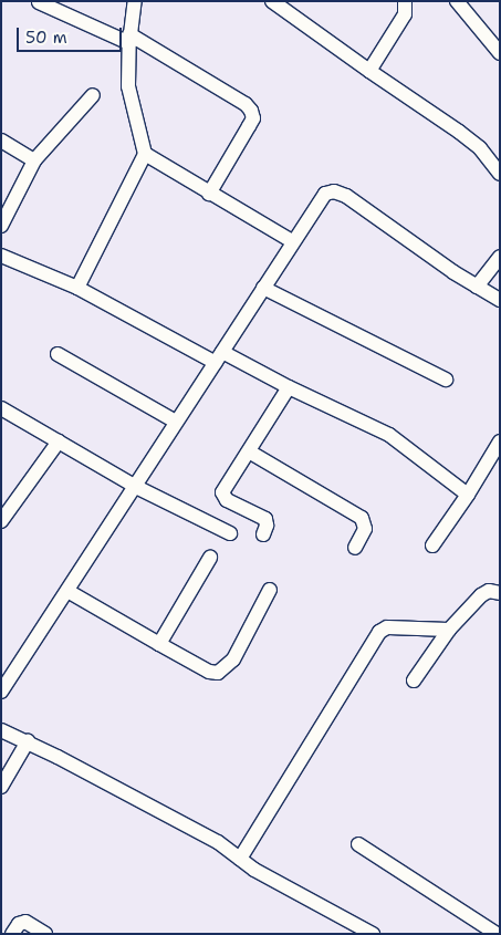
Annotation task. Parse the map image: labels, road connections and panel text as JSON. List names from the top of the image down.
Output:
{
  "scale_bar": "50 m"
}
